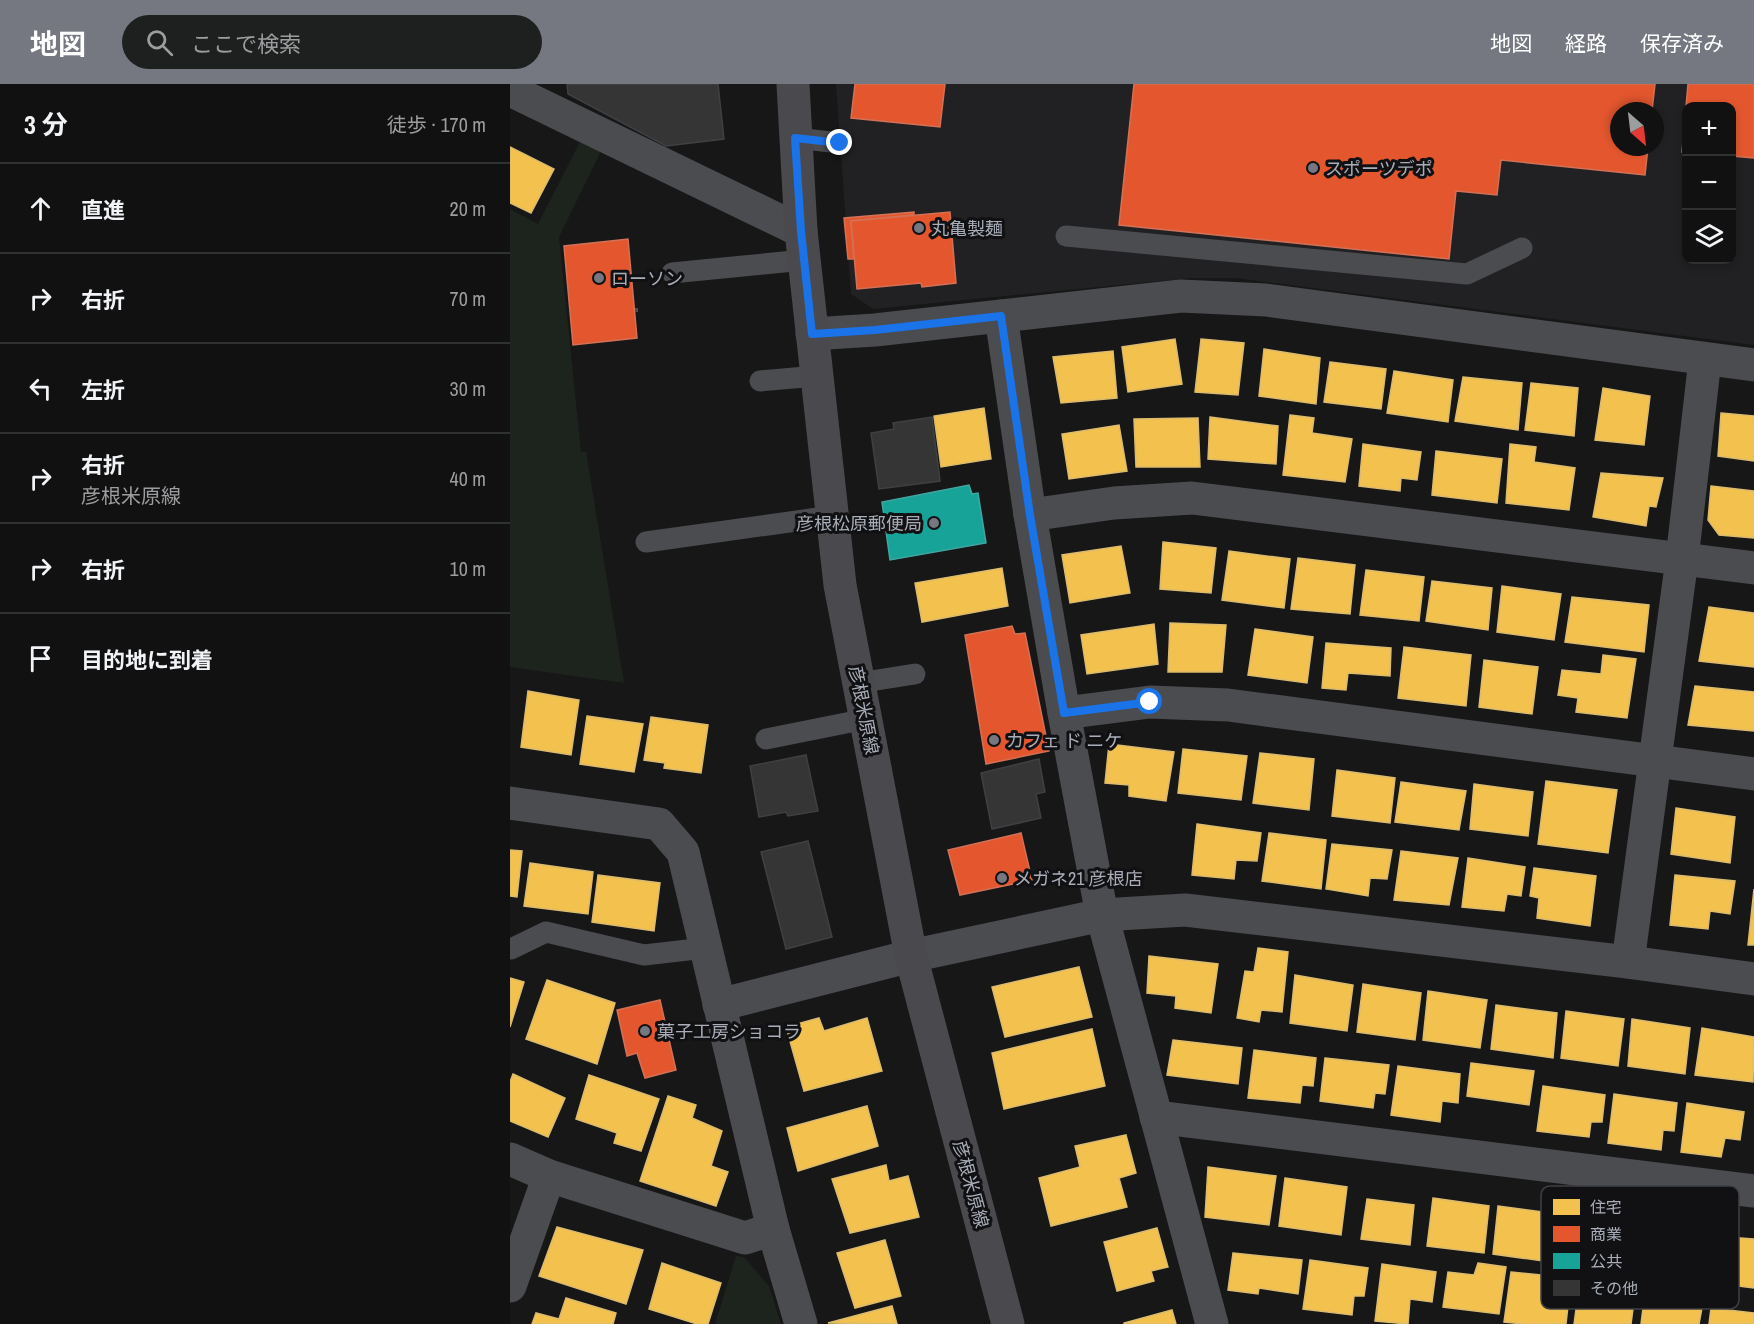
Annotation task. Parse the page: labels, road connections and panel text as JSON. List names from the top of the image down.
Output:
{
  "streets": {
    "main road": ["彦根米原線"]
  },
  "places": [
    "スポーツデポ",
    "丸亀製麺",
    "ローソン",
    "彦根松原郵便局",
    "カフェ ド ニケ",
    "メガネ21 彦根店",
    "菓子工房ショコラ"
  ],
  "legend": [
    "住宅",
    "商業",
    "公共",
    "その他"
  ],
  "north": "bottom right",
  "page": {
    "header": "地図",
    "search": "ここで検索",
    "nav": ["地図", "経路", "保存済み"],
    "heading": ["3 分", "徒歩 · 170 m"],
    "map_buttons": ["+", "−"],
    "list": [
      ["直進", "20 m"],
      ["右折", "70 m"],
      ["左折", "30 m"],
      ["右折", "彦根米原線", "40 m"],
      ["右折", "10 m"],
      "目的地に到着"
    ]
  }
}
